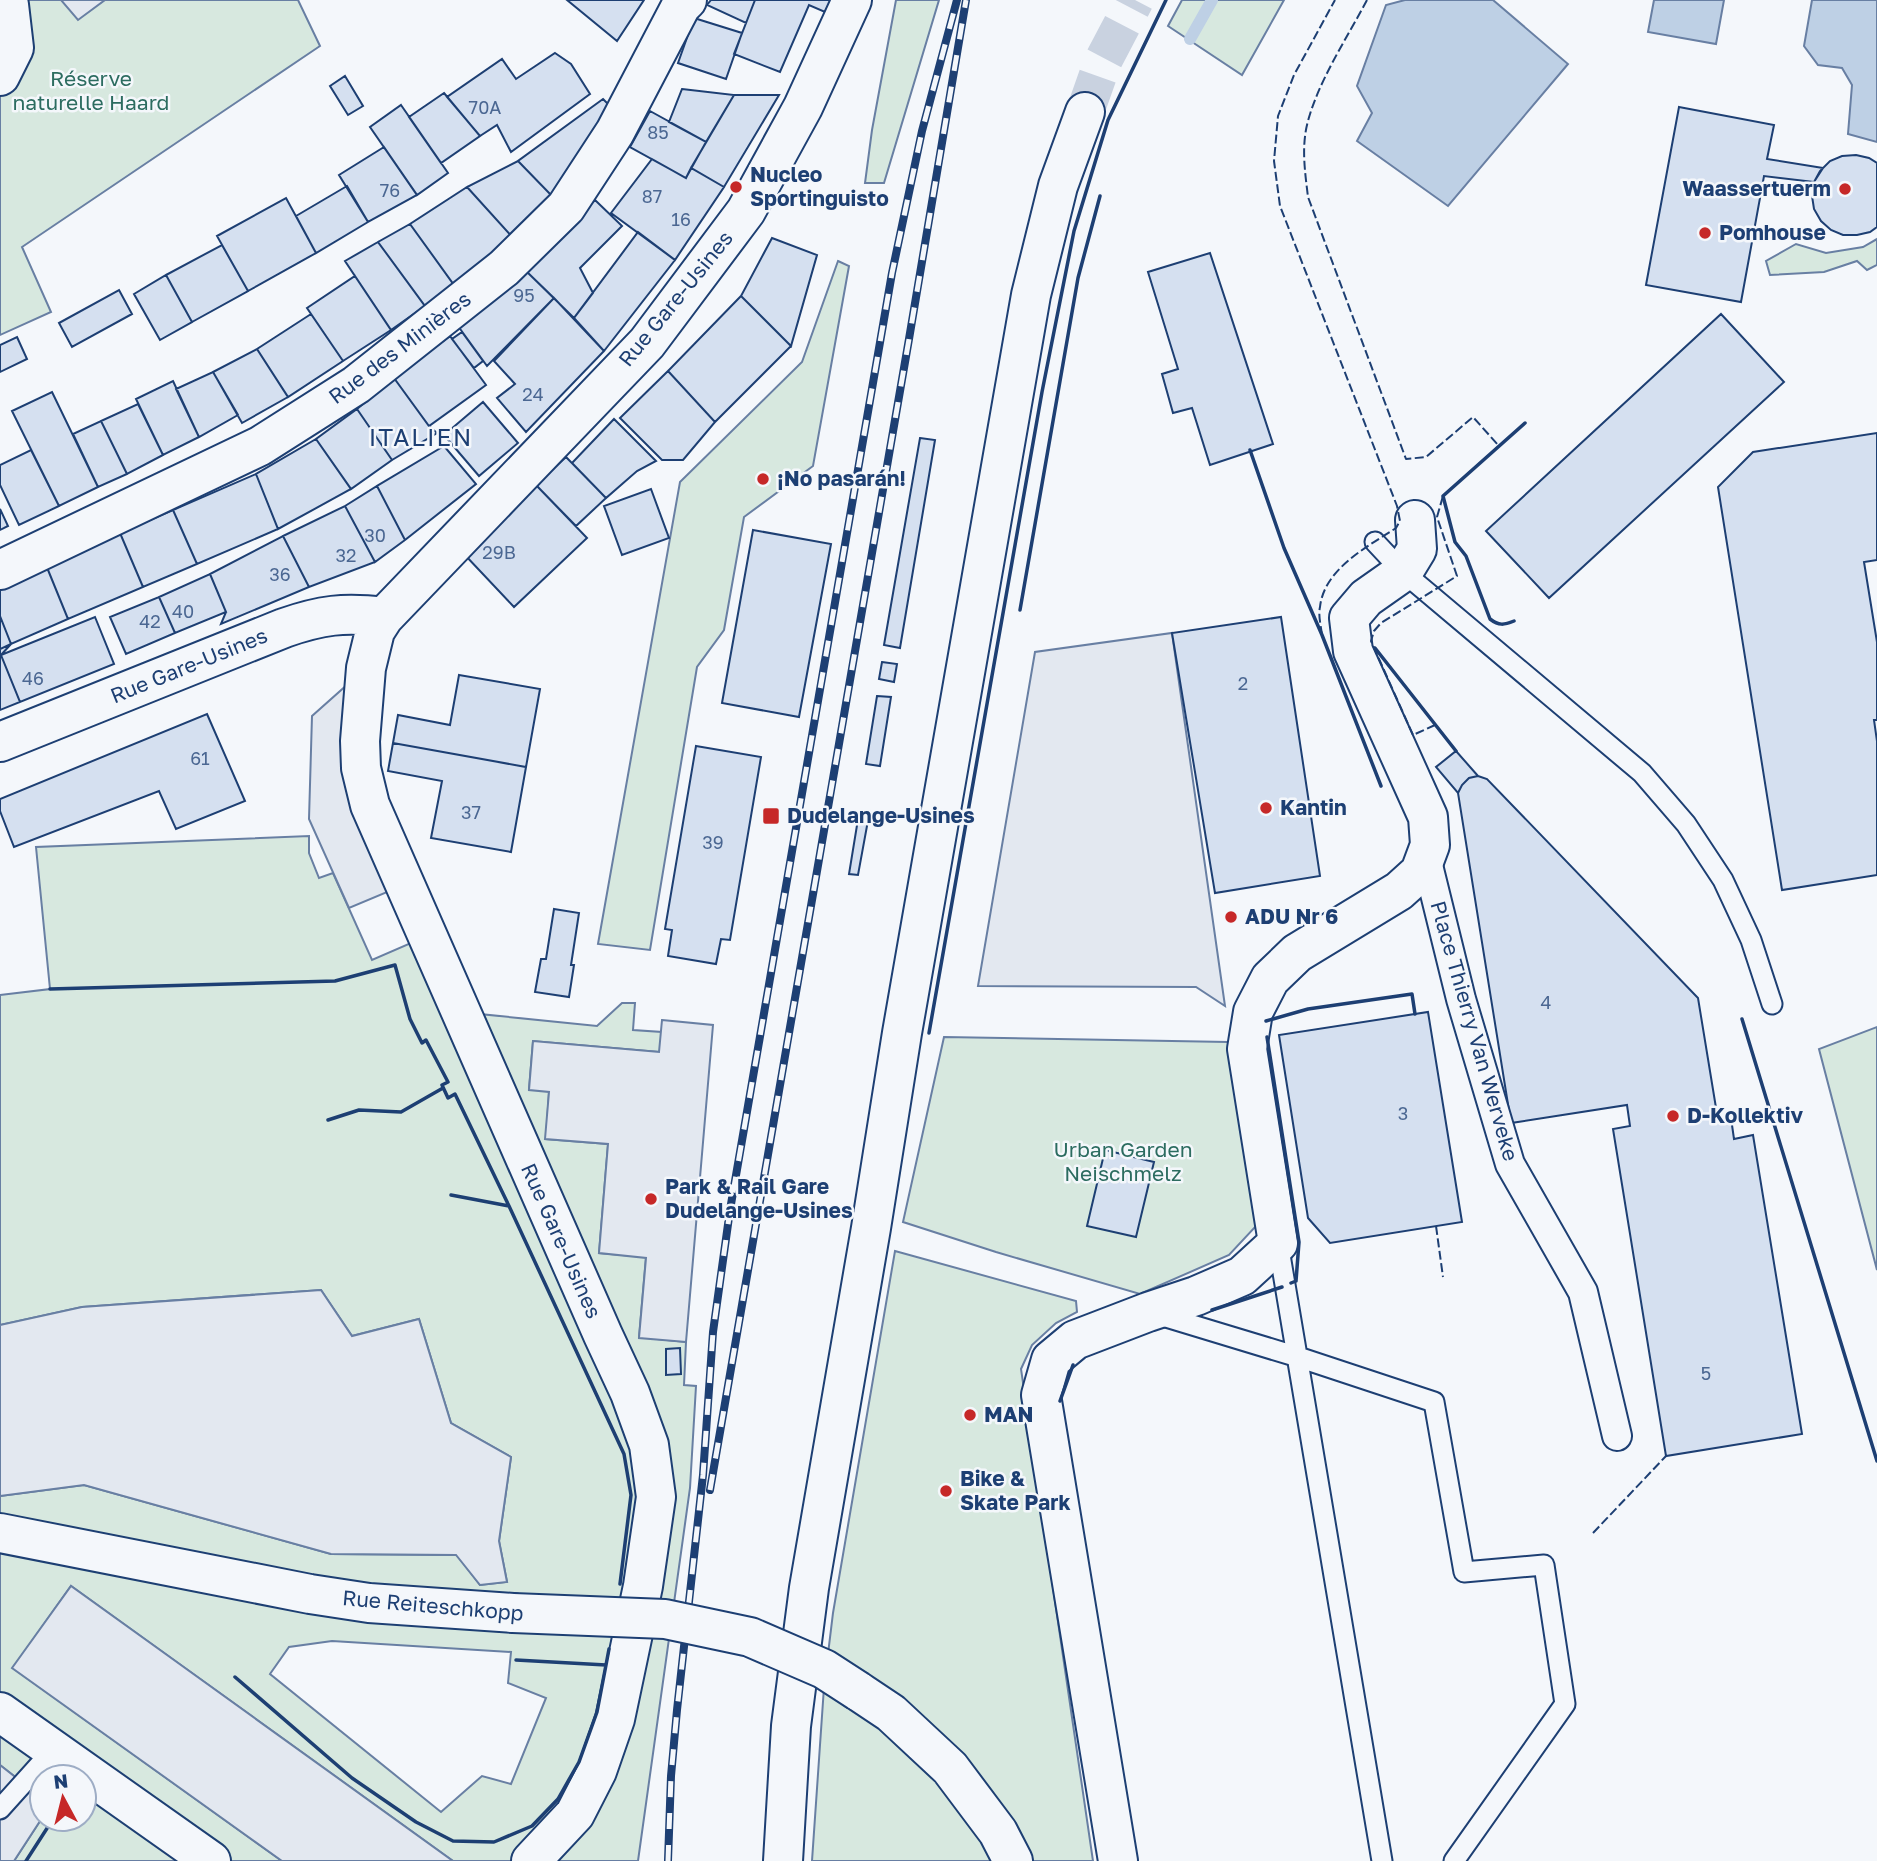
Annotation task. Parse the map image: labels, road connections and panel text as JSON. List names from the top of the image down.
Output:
{
  "streets": {
    "street": [
      "Rue Gare-Usines",
      "Rue des Minières",
      "Place Thierry Van Werveke",
      "Rue Reiteschkopp"
    ]
  },
  "districts": ["ITALIEN"],
  "parks": ["Réserve naturelle Haard", "Urban Garden Neischmelz"],
  "places": {
    "other": [
      "Nucleo Sportinguisto",
      "Waassertuerm",
      "Pomhouse",
      "¡No pasarán!",
      "Kantin",
      "ADU Nr 6",
      "D-Kollektiv",
      "Park & Rail Gare Dudelange-Usines",
      "MAN",
      "Bike & Skate Park"
    ],
    "transit": ["Dudelange-Usines"]
  },
  "house_numbers": [
    "70A",
    "85",
    "76",
    "87",
    "16",
    "95",
    "24",
    "30",
    "29B",
    "32",
    "36",
    "40",
    "42",
    "46",
    "2",
    "61",
    "37",
    "39",
    "4",
    "3",
    "5"
  ],
  "north": "top"
}
